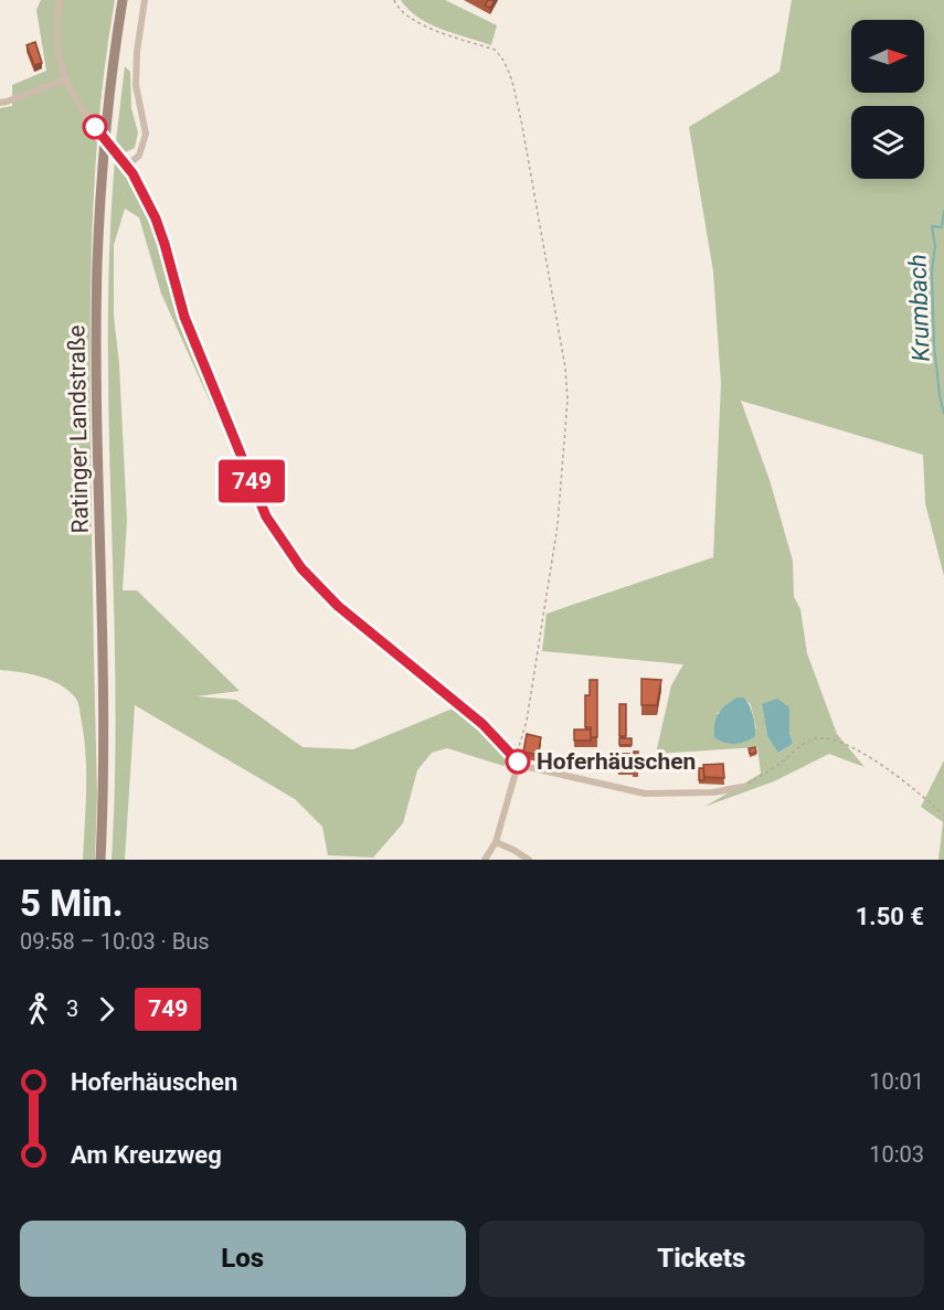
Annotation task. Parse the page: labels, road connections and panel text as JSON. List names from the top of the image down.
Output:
{
  "streets": {
    "main road": ["Ratinger Landstraße"]
  },
  "water": ["Krumbach"],
  "places": ["Hoferhäuschen"],
  "lines": ["bus line 749"],
  "north": "right",
  "page": {
    "on_map": "749",
    "heading": ["5 Min.", "09:58 – 10:03 · Bus", "1.50 €"],
    "legs": ["3", "749"],
    "list": [
      {
        "name": "Hoferhäuschen",
        "value": "10:01"
      },
      {
        "name": "Am Kreuzweg",
        "value": "10:03"
      }
    ],
    "buttons": ["Los", "Tickets"]
  }
}
